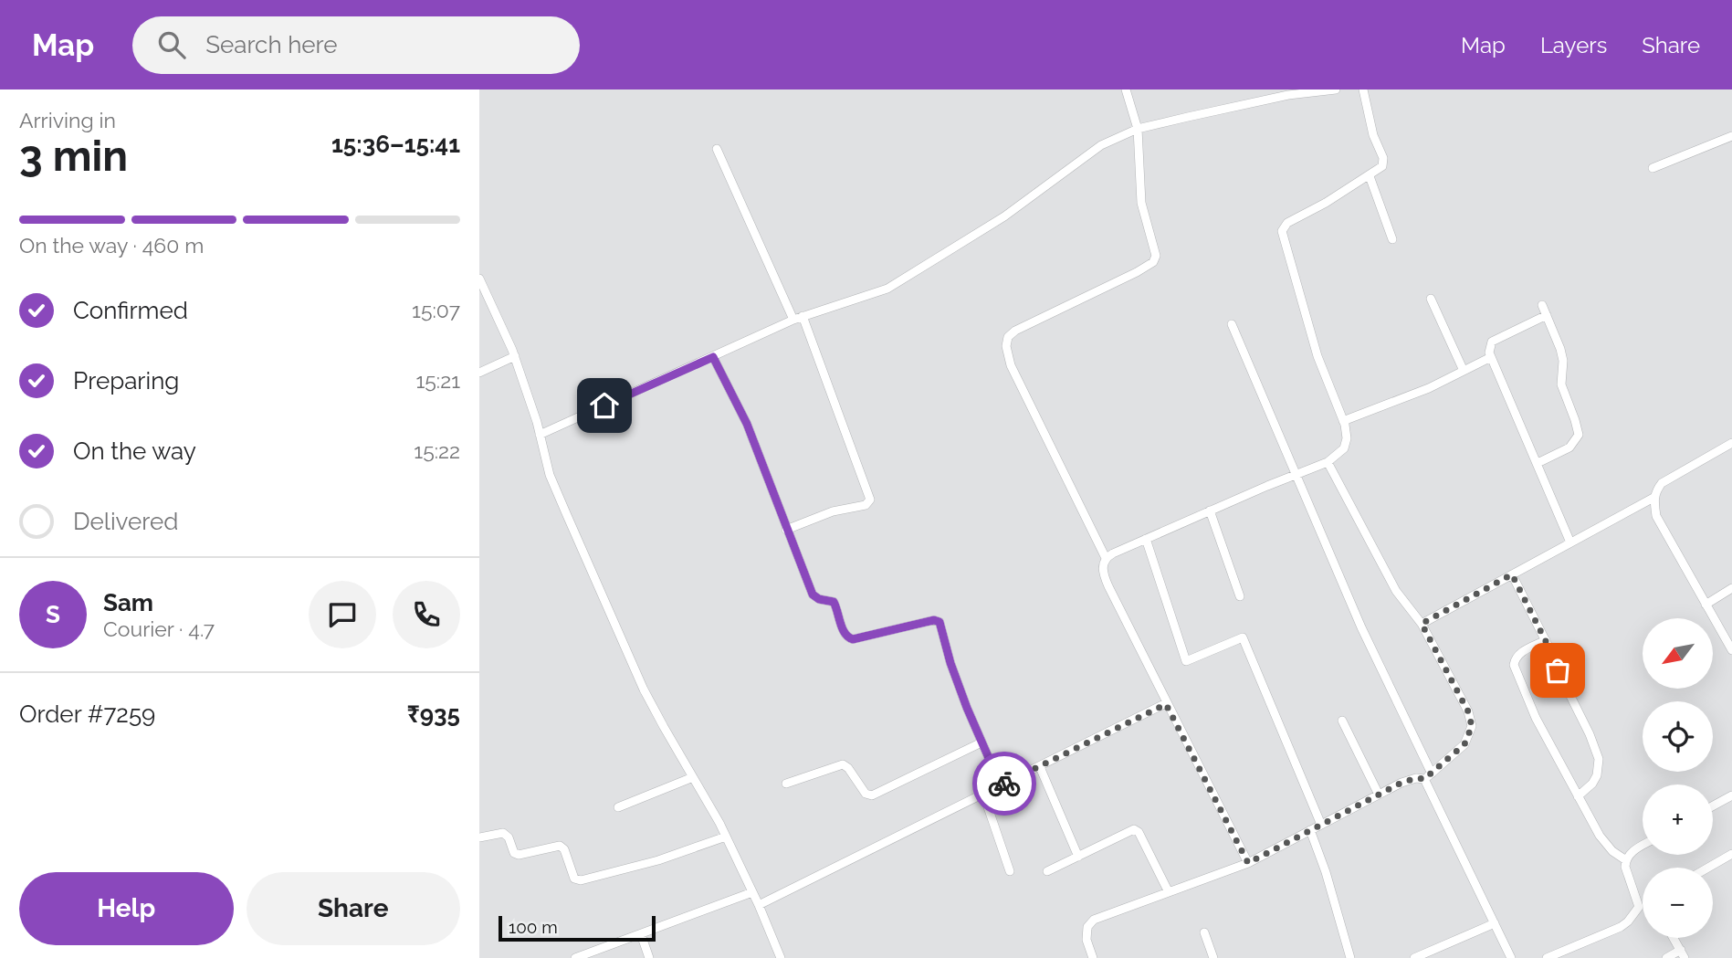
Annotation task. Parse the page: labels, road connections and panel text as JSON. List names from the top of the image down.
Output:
{
  "scale_bar": "100 m",
  "north": "bottom left",
  "page": {
    "header": "Map",
    "search": "Search here",
    "nav": ["Map", "Layers", "Share"],
    "heading": ["3 min", "Arriving in", "15:36–15:41"],
    "panel": [
      "Sam",
      "Courier · 4.7",
      "Order #7259",
      "₹935"
    ],
    "bar": "On the way · 460 m",
    "list": [
      ["Confirmed", "15:07"],
      ["Preparing", "15:21"],
      ["On the way", "15:22"],
      "Delivered"
    ],
    "round": "S",
    "map_buttons": ["+", "−"],
    "buttons": ["Help", "Share"],
    "scale": "100 m"
  }
}
